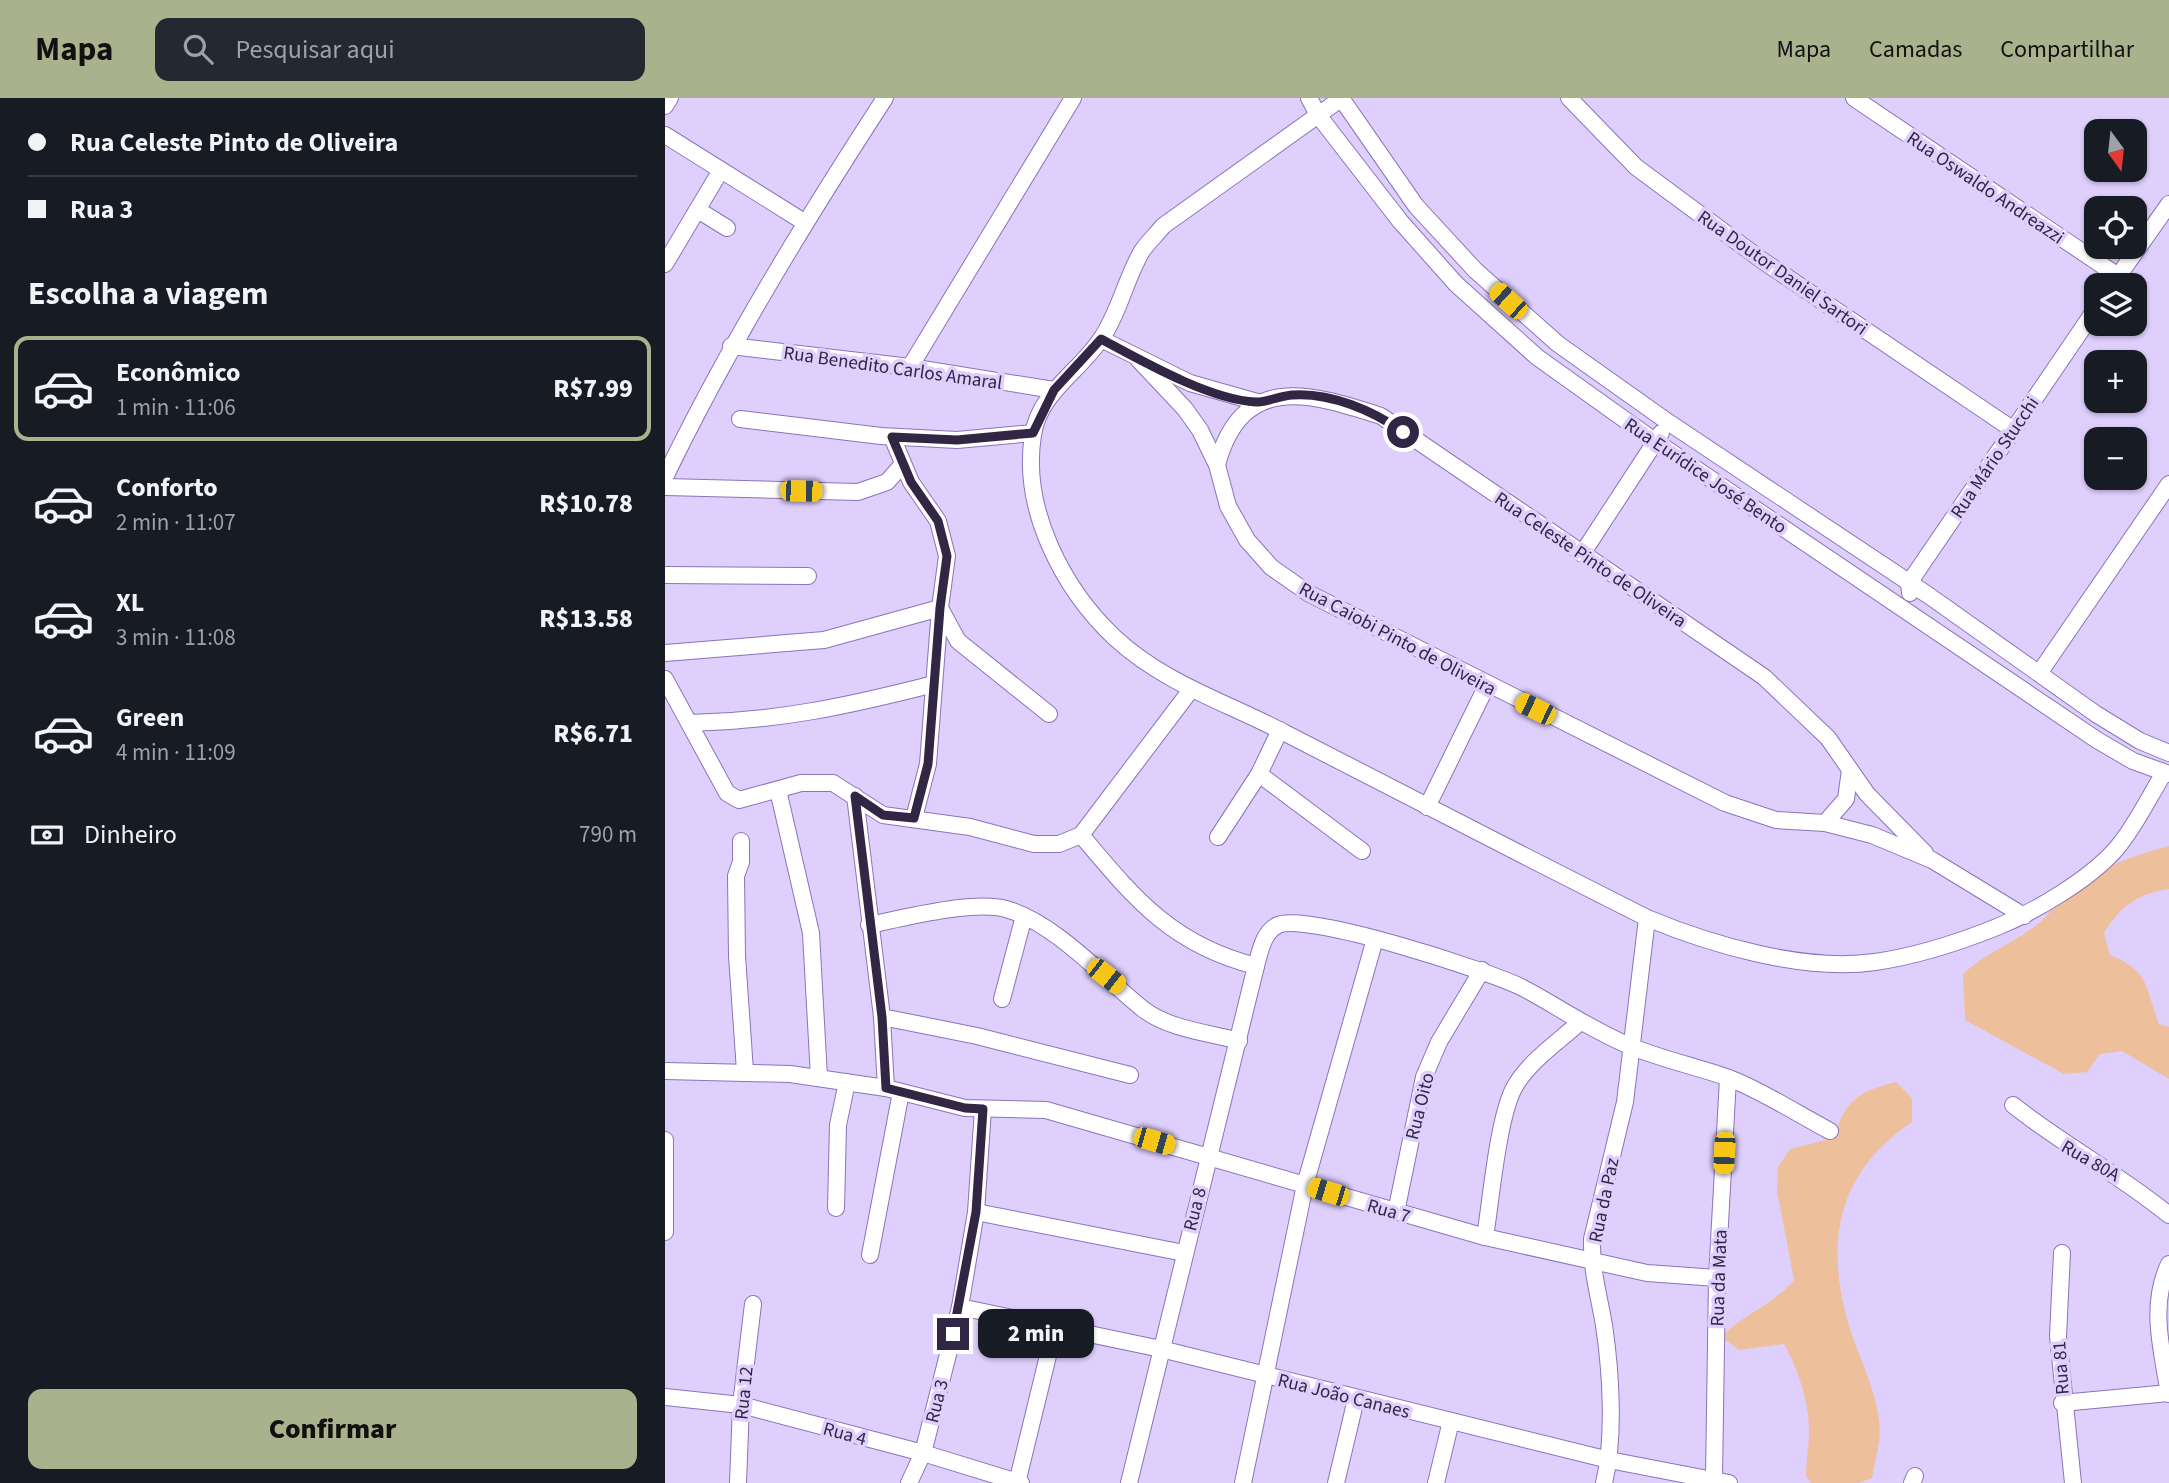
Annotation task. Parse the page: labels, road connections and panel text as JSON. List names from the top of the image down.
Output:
{
  "streets": {
    "street": [
      "Rua Oswaldo Andreazzi",
      "Rua Doutor Daniel Sartori",
      "Rua Benedito Carlos Amaral",
      "Rua Mário Stucchi",
      "Rua Eurídice José Bento",
      "Rua Celeste Pinto de Oliveira",
      "Rua Caiobi Pinto de Oliveira",
      "Rua Oito",
      "Rua 80A",
      "Rua da Paz",
      "Rua 8",
      "Rua 7",
      "Rua da Mata",
      "Rua 81",
      "Rua 12",
      "Rua João Canaes",
      "Rua 3",
      "Rua 4"
    ]
  },
  "crossings": [
    ["Rua Doutor Daniel Sartori", "Rua Mário Stucchi"],
    ["Rua Mário Stucchi", "Rua Eurídice José Bento"],
    ["Rua Celeste Pinto de Oliveira", "Rua Caiobi Pinto de Oliveira"],
    ["Rua Oito", "Rua 7"],
    ["Rua da Paz", "Rua 7"],
    ["Rua da Paz", "Rua João Canaes"],
    ["Rua 8", "Rua 7"],
    ["Rua 8", "Rua João Canaes"],
    ["Rua 7", "Rua da Mata"],
    ["Rua 7", "Rua 3"],
    ["Rua da Mata", "Rua João Canaes"],
    ["Rua 12", "Rua 4"],
    ["Rua João Canaes", "Rua 3"],
    ["Rua 3", "Rua 4"]
  ],
  "north": "bottom",
  "page": {
    "header": "Mapa",
    "search": "Pesquisar aqui",
    "nav": ["Mapa", "Camadas", "Compartilhar"],
    "banner": ["Rua Celeste Pinto de Oliveira", "Rua 3"],
    "map_buttons": ["+", "−"],
    "heading": "Escolha a viagem",
    "list": [
      {
        "name": "Econômico",
        "note": "1 min · 11:06",
        "value": "R$7.99"
      },
      {
        "name": "Conforto",
        "note": "2 min · 11:07",
        "value": "R$10.78"
      },
      {
        "name": "XL",
        "note": "3 min · 11:08",
        "value": "R$13.58"
      },
      {
        "name": "Green",
        "note": "4 min · 11:09",
        "value": "R$6.71"
      }
    ],
    "pay": ["Dinheiro", "790 m"],
    "bubble": "2 min",
    "buttons": "Confirmar"
  }
}
